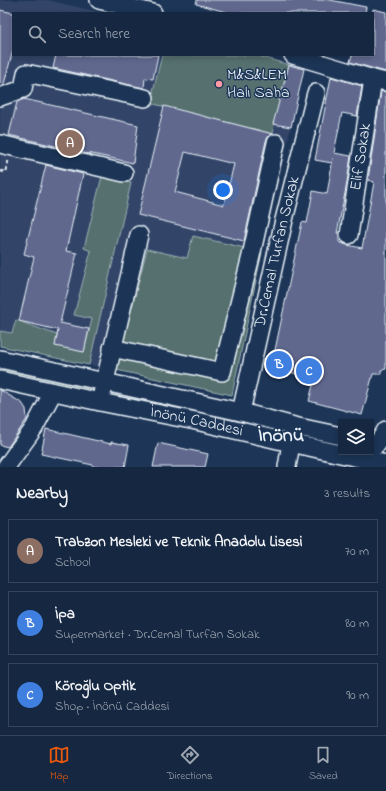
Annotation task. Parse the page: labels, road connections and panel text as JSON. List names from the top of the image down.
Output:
{
  "streets": {
    "street": ["Elif Sokak", "Dr.Cemal Turfan Sokak", "İnönü Caddesi"]
  },
  "crossings": [
    ["Dr.Cemal Turfan Sokak", "İnönü Caddesi"]
  ],
  "districts": ["İnönü"],
  "places": ["M&S&LEM Halı Saha"],
  "page": {
    "search": "Search here",
    "pins": ["A", "B", "C"],
    "heading": ["Nearby", "3 results"],
    "list": [
      {
        "mark": "A",
        "name": "Trabzon Mesleki ve Teknik Anadolu Lisesi",
        "note": "School",
        "value": "70 m"
      },
      {
        "mark": "B",
        "name": "İpa",
        "note": "Supermarket · Dr.Cemal Turfan Sokak",
        "value": "80 m"
      },
      {
        "mark": "C",
        "name": "Köroğlu Optik",
        "note": "Shop · İnönü Caddesi",
        "value": "90 m"
      }
    ],
    "nav": ["Map", "Directions", "Saved"]
  }
}
